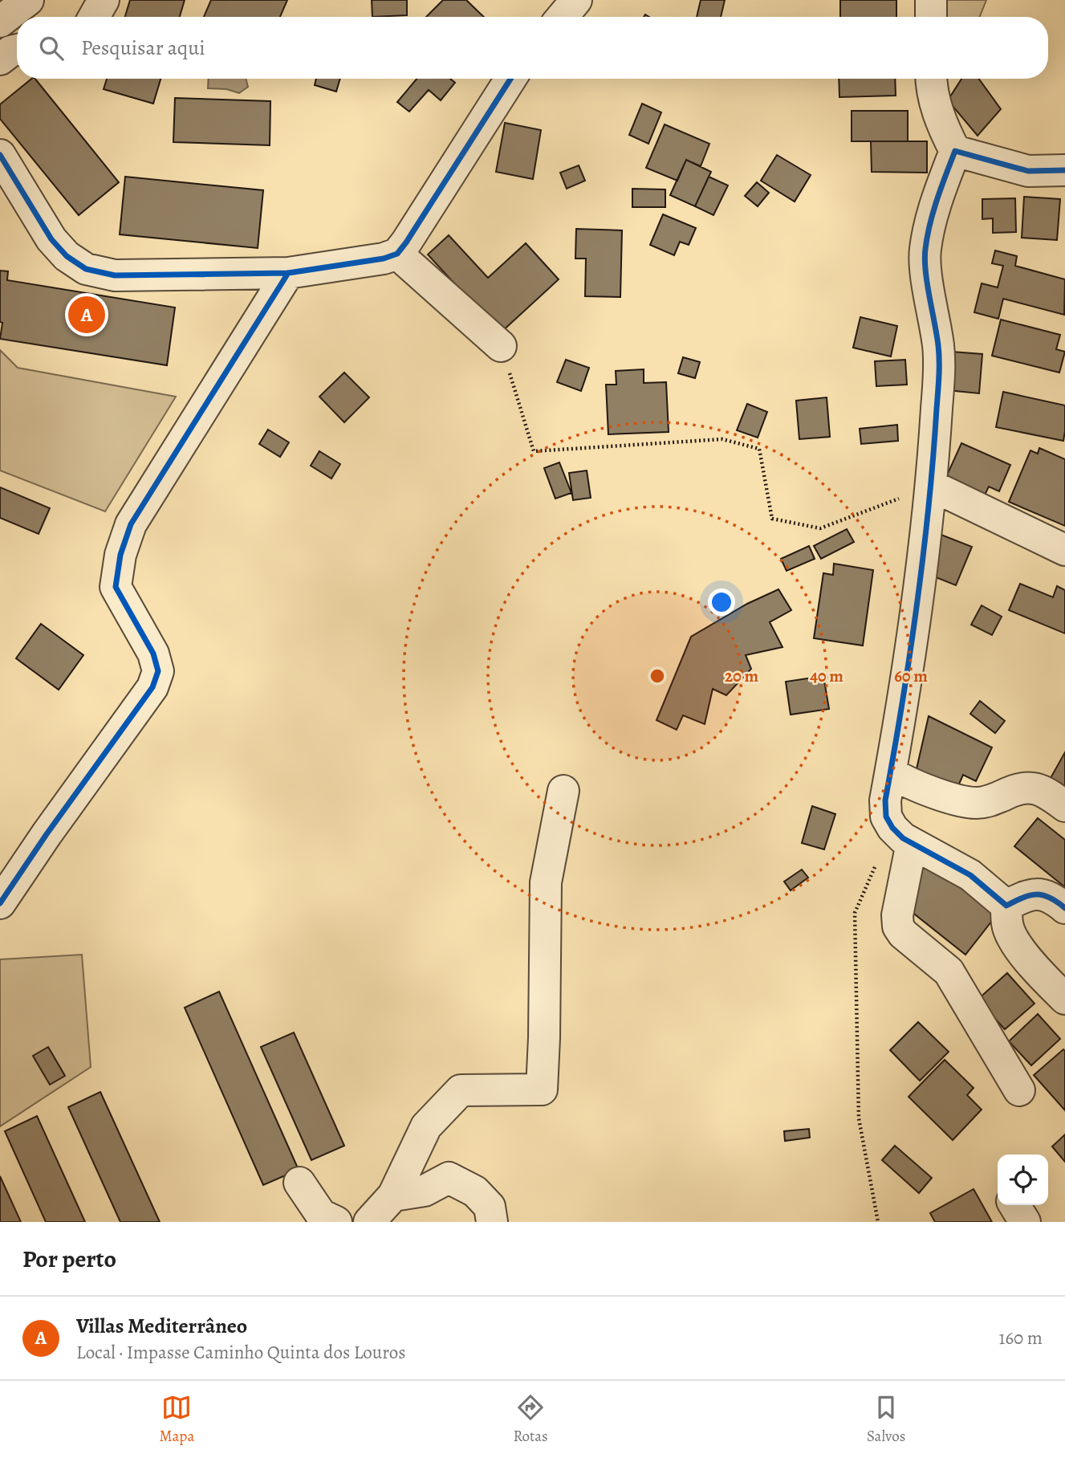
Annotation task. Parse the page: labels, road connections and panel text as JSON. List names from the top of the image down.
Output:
{
  "page": {
    "search": "Pesquisar aqui",
    "pins": "A",
    "heading": "Por perto",
    "list": [
      {
        "mark": "A",
        "name": "Villas Mediterrâneo",
        "note": "Local · Impasse Caminho Quinta dos Louros",
        "value": "160 m"
      }
    ],
    "nav": ["Mapa", "Rotas", "Salvos"]
  },
  "rings": ["20 m", "40 m", "60 m"]
}
